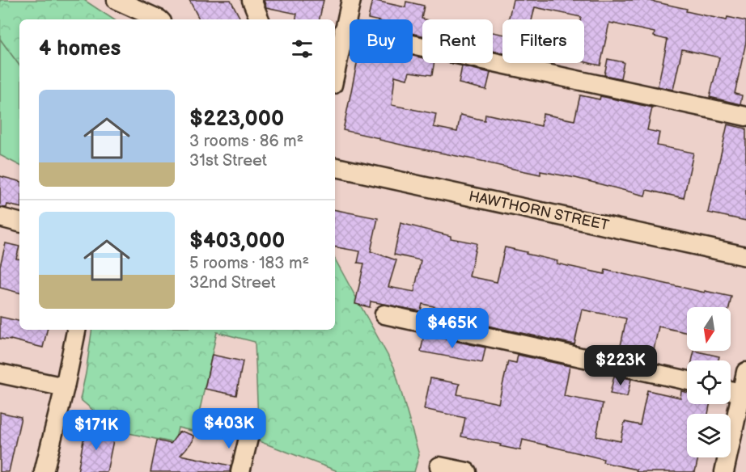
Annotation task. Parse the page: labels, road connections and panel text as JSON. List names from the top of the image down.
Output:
{
  "streets": {
    "street": ["HAWTHORN STREET"]
  },
  "north": "bottom",
  "page": {
    "chip": ["Buy", "Rent", "Filters"],
    "heading": "4 homes",
    "list": [
      {
        "name": "$223,000",
        "note": "3 rooms · 86 m² · 31st Street"
      },
      {
        "name": "$403,000",
        "note": "5 rooms · 183 m² · 32nd Street"
      }
    ],
    "price": [
      "$465K",
      "$223K",
      "$403K",
      "$171K"
    ]
  }
}
